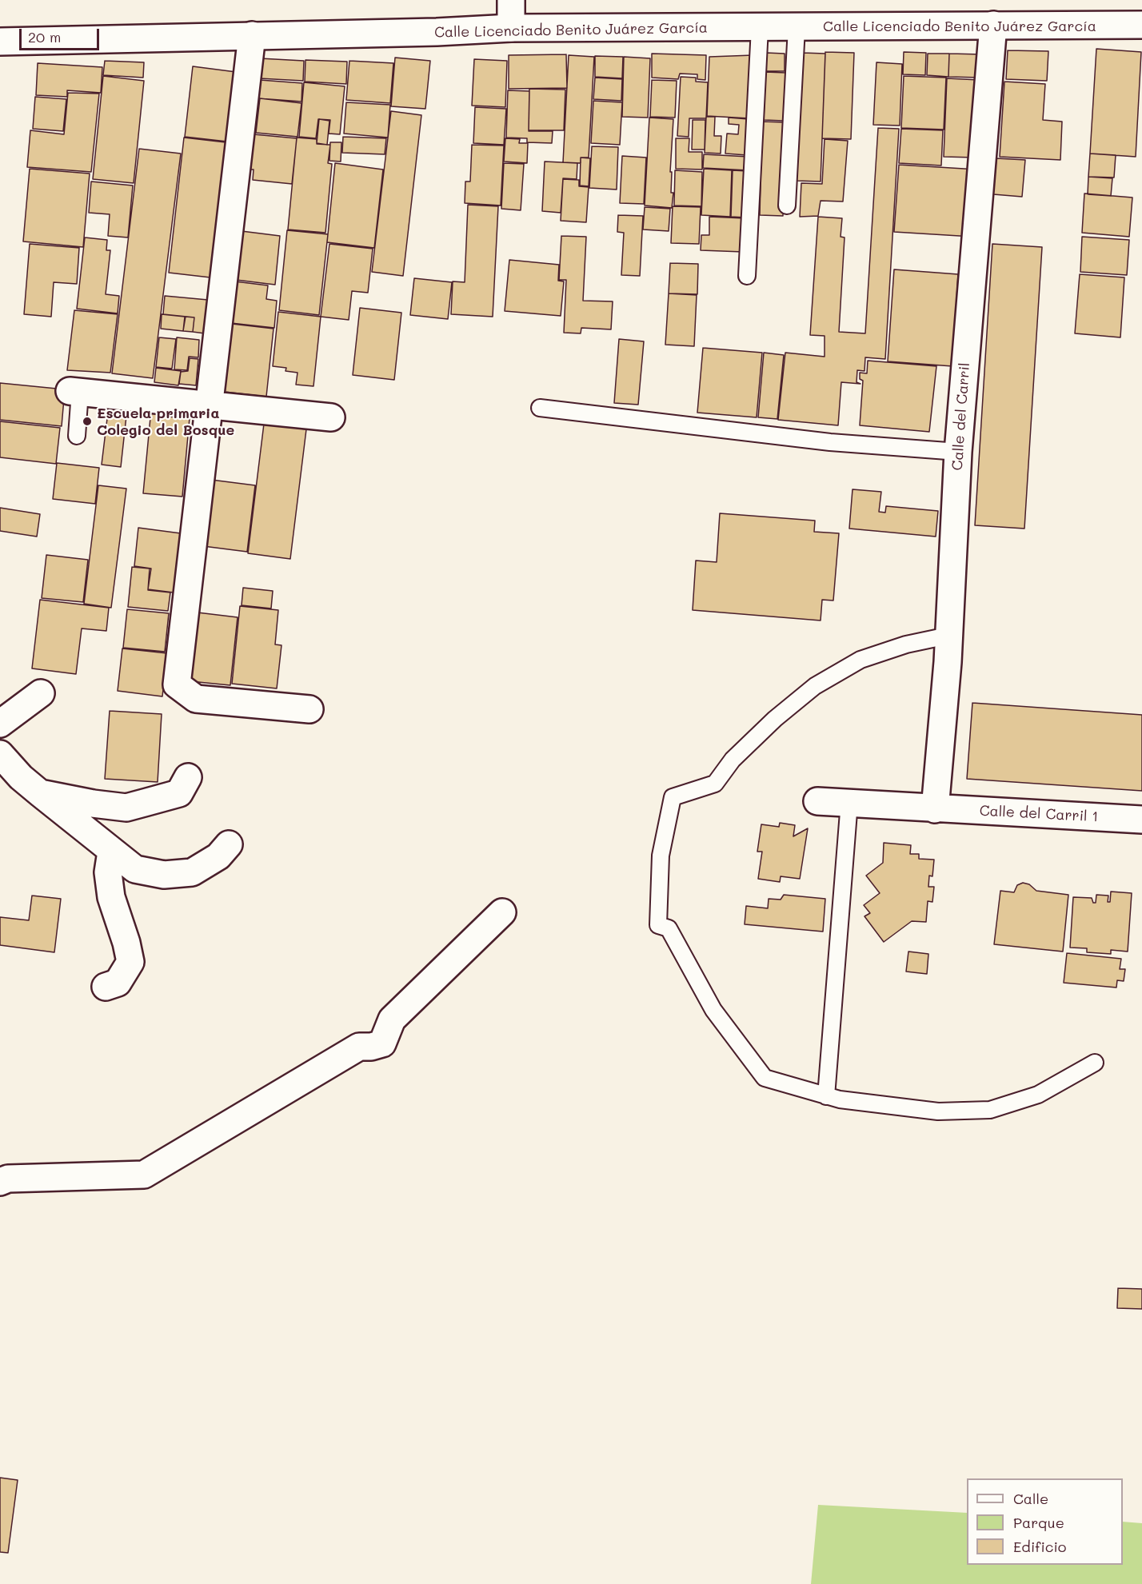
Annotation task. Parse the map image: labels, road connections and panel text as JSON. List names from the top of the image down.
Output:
{
  "streets": {
    "street": ["Calle Licenciado Benito Juárez García", "Calle del Carril", "Calle del Carril 1"]
  },
  "crossings": [
    ["Calle Licenciado Benito Juárez García", "Calle del Carril"],
    ["Calle del Carril", "Calle del Carril 1"]
  ],
  "places": ["Escuela primaria Colegio del Bosque"],
  "legend": ["Calle", "Parque", "Edificio"],
  "scale_bar": "20 m"
}
